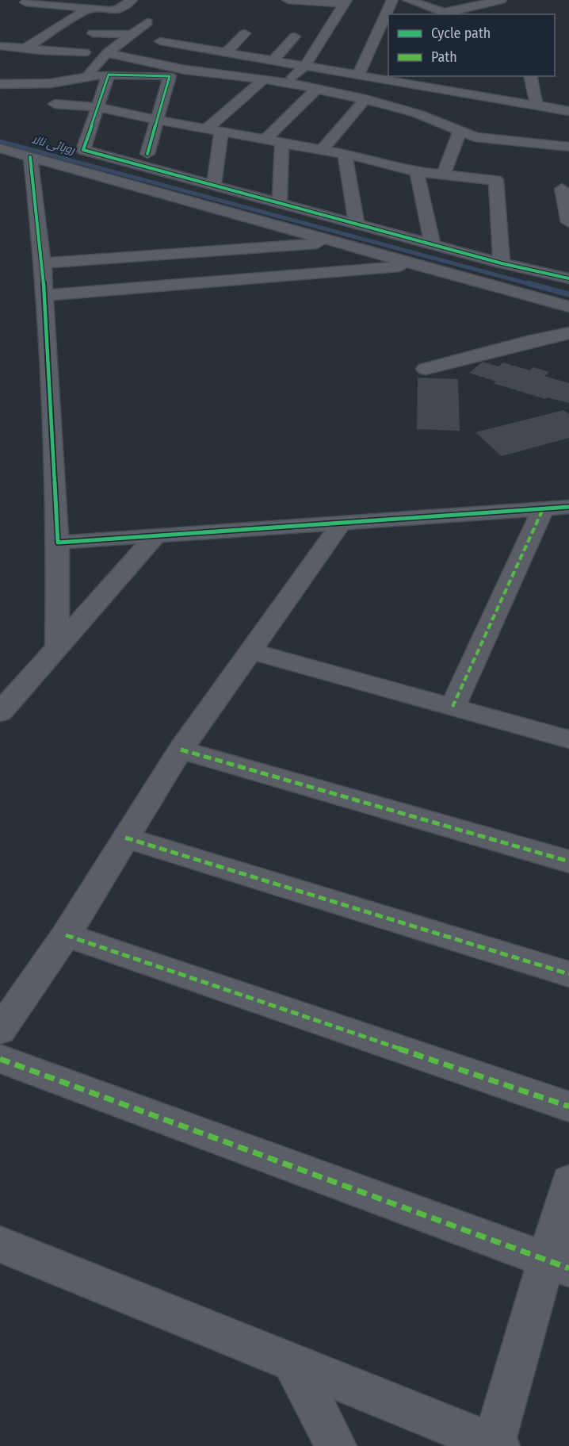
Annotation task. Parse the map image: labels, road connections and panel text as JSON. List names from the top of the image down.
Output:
{
  "water": ["روہائی نالا"],
  "legend": ["Cycle path", "Path"]
}
